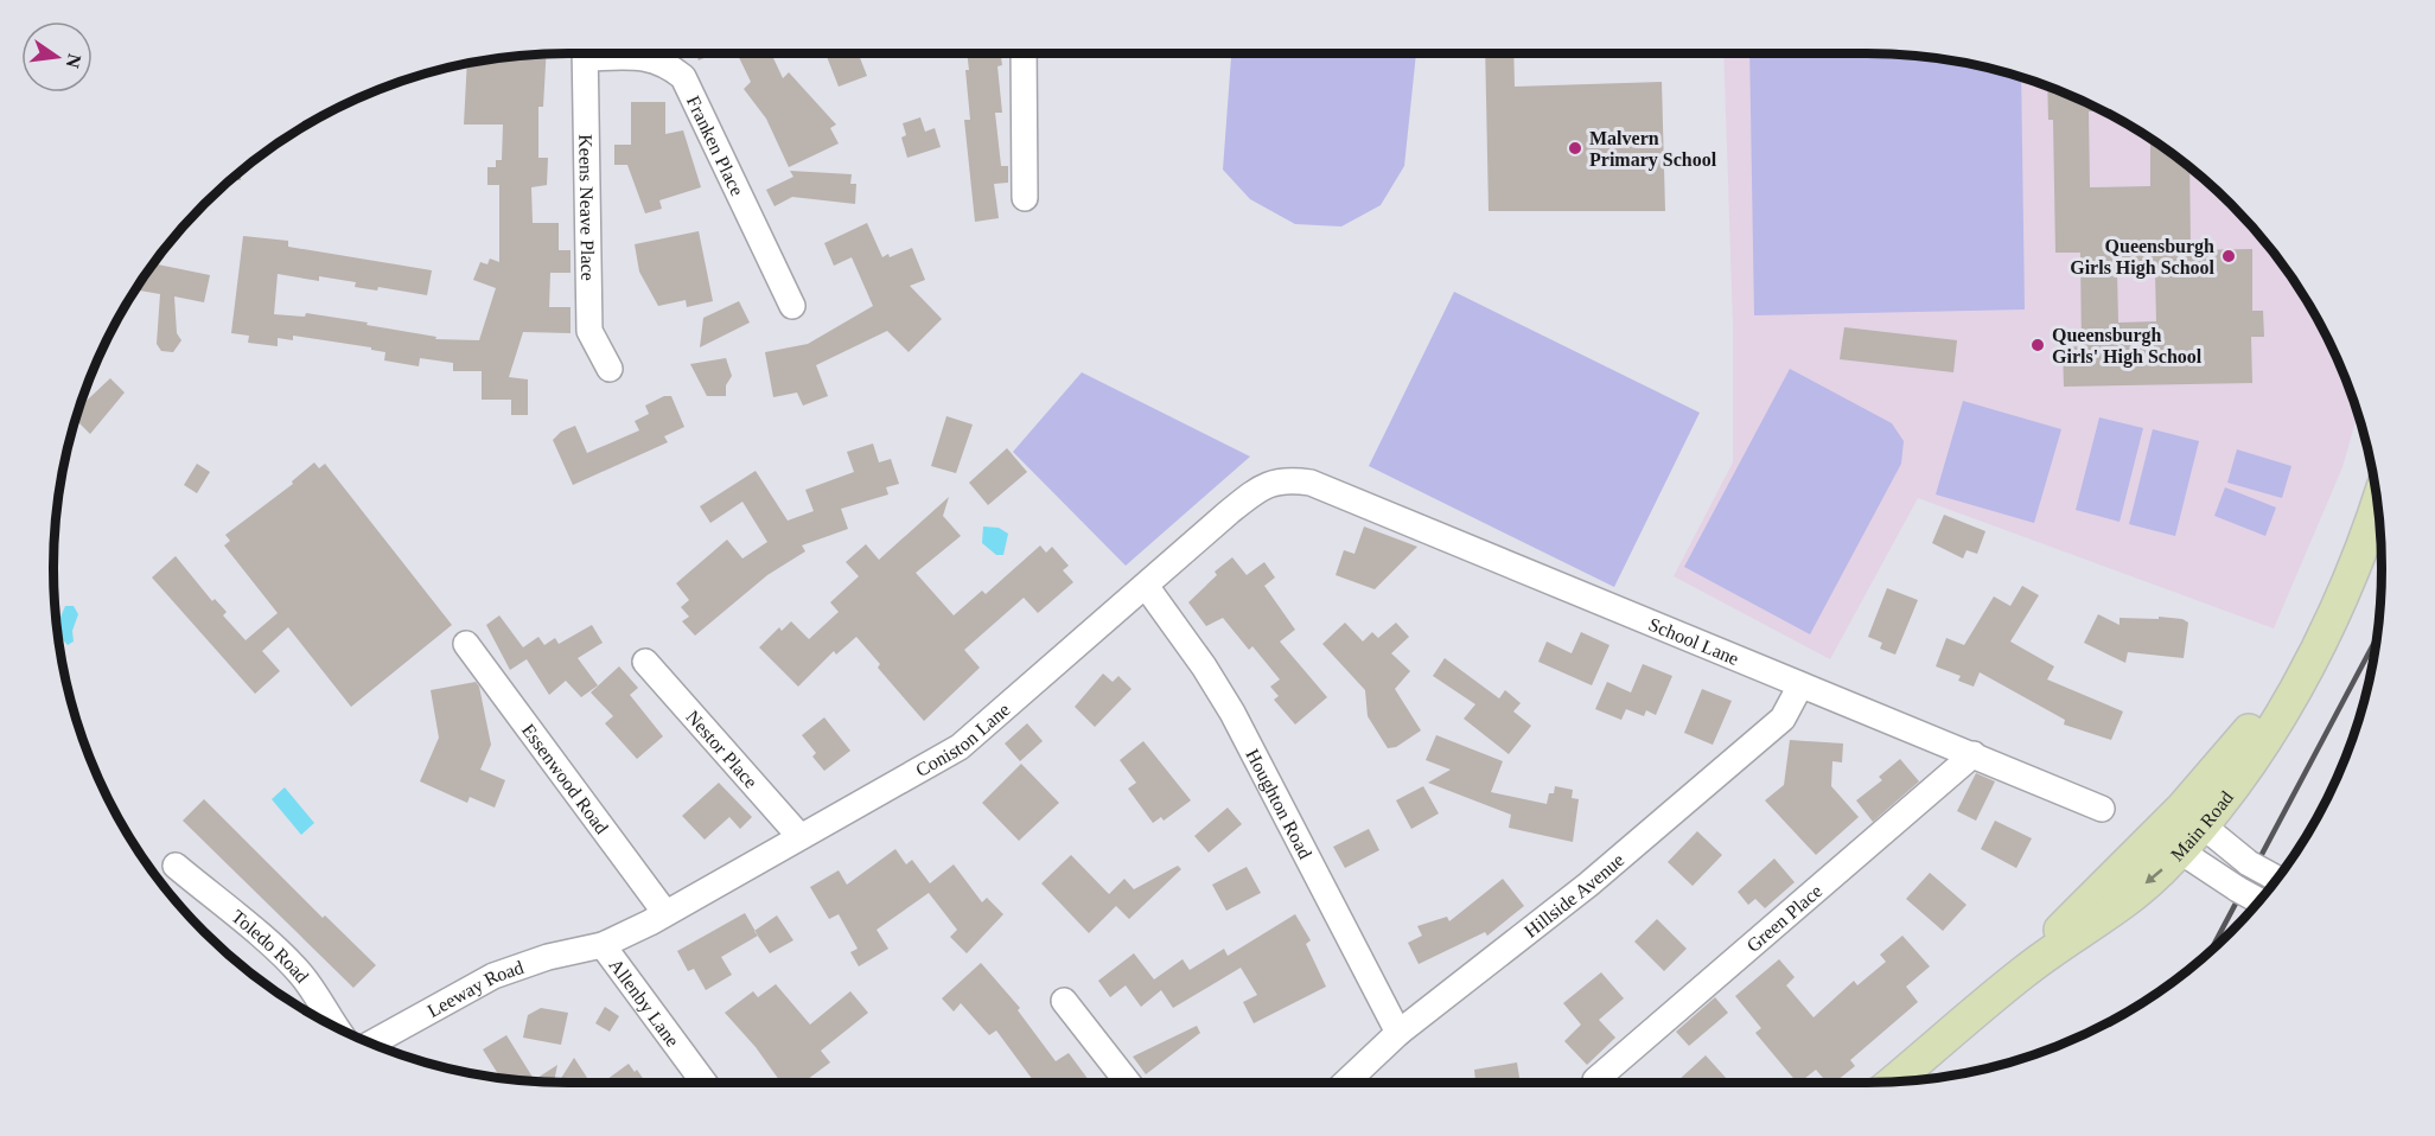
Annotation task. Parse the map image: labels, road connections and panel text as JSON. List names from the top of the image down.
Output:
{
  "streets": {
    "main road": ["Main Road"],
    "street": [
      "Franken Place",
      "Keens Neave Place",
      "School Lane",
      "Coniston Lane",
      "Nestor Place",
      "Essenwood Road",
      "Houghton Road",
      "Hillside Avenue",
      "Green Place",
      "Toledo Road",
      "Leeway Road",
      "Allenby Lane"
    ]
  },
  "crossings": [
    ["School Lane", "Coniston Lane"],
    ["School Lane", "Hillside Avenue"],
    ["School Lane", "Green Place"],
    ["Coniston Lane", "Nestor Place"],
    ["Coniston Lane", "Essenwood Road"],
    ["Coniston Lane", "Houghton Road"],
    ["Coniston Lane", "Leeway Road"],
    ["Coniston Lane", "Allenby Lane"],
    ["Houghton Road", "Hillside Avenue"],
    ["Leeway Road", "Allenby Lane"]
  ],
  "places": ["Malvern Primary School", "Queensburgh Girls High School", "Queensburgh Girls' High School"],
  "north": "right"
}
